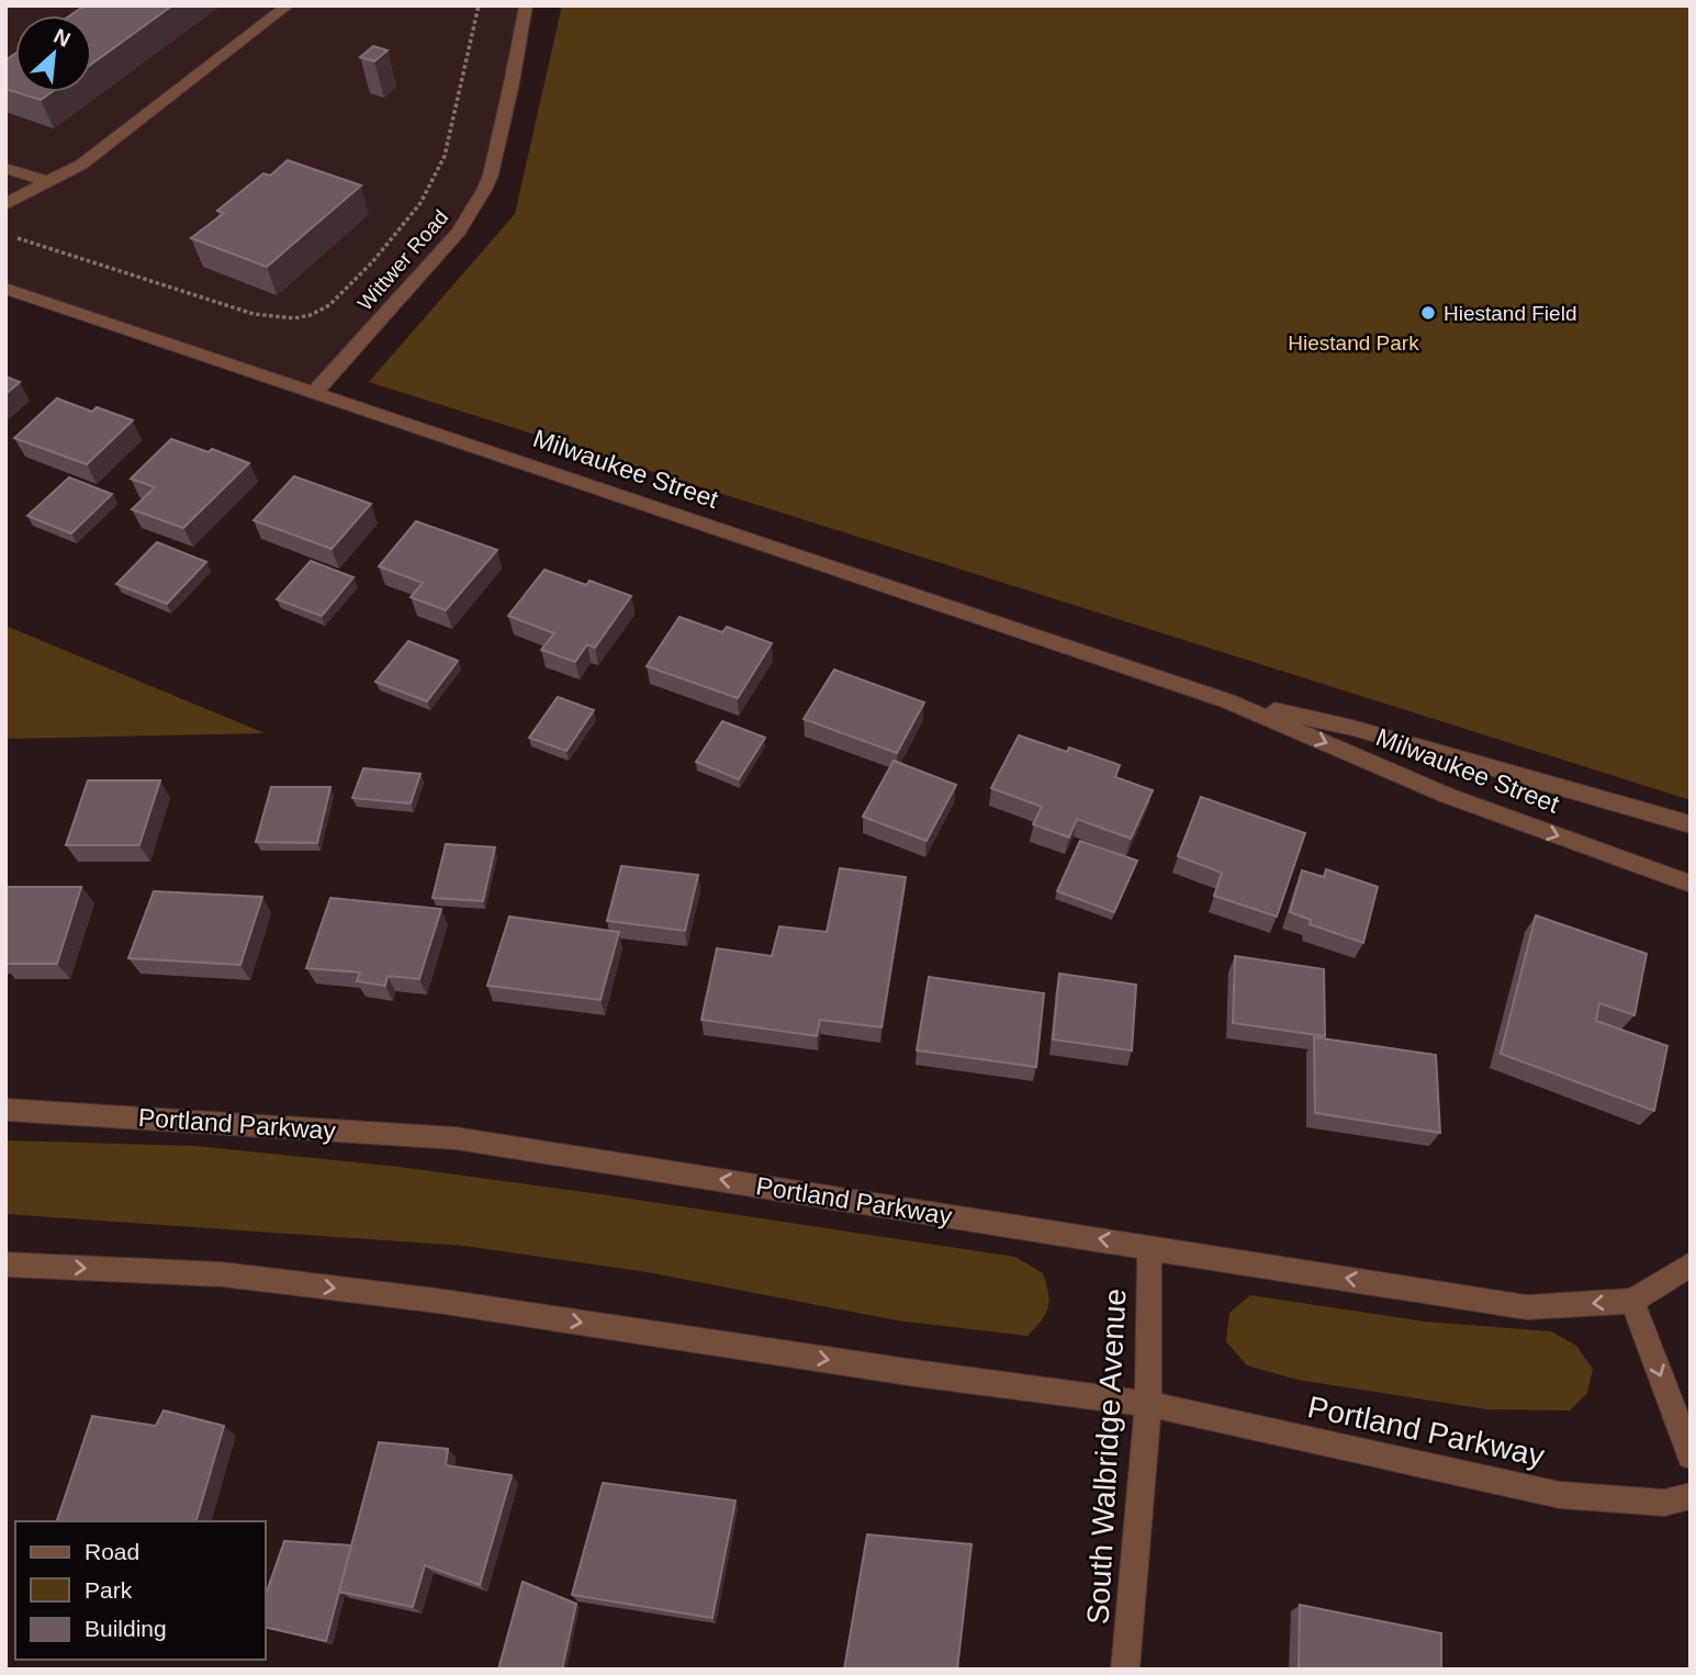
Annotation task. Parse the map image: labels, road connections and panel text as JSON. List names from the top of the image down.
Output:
{
  "streets": {
    "street": [
      "Wittwer Road",
      "Milwaukee Street",
      "Portland Parkway",
      "South Walbridge Avenue"
    ]
  },
  "crossings": [
    ["Wittwer Road", "Milwaukee Street"],
    ["Portland Parkway", "South Walbridge Avenue"]
  ],
  "parks": ["Hiestand Park"],
  "places": ["Hiestand Field"],
  "legend": ["Road", "Park", "Building"],
  "north": "top right"
}
